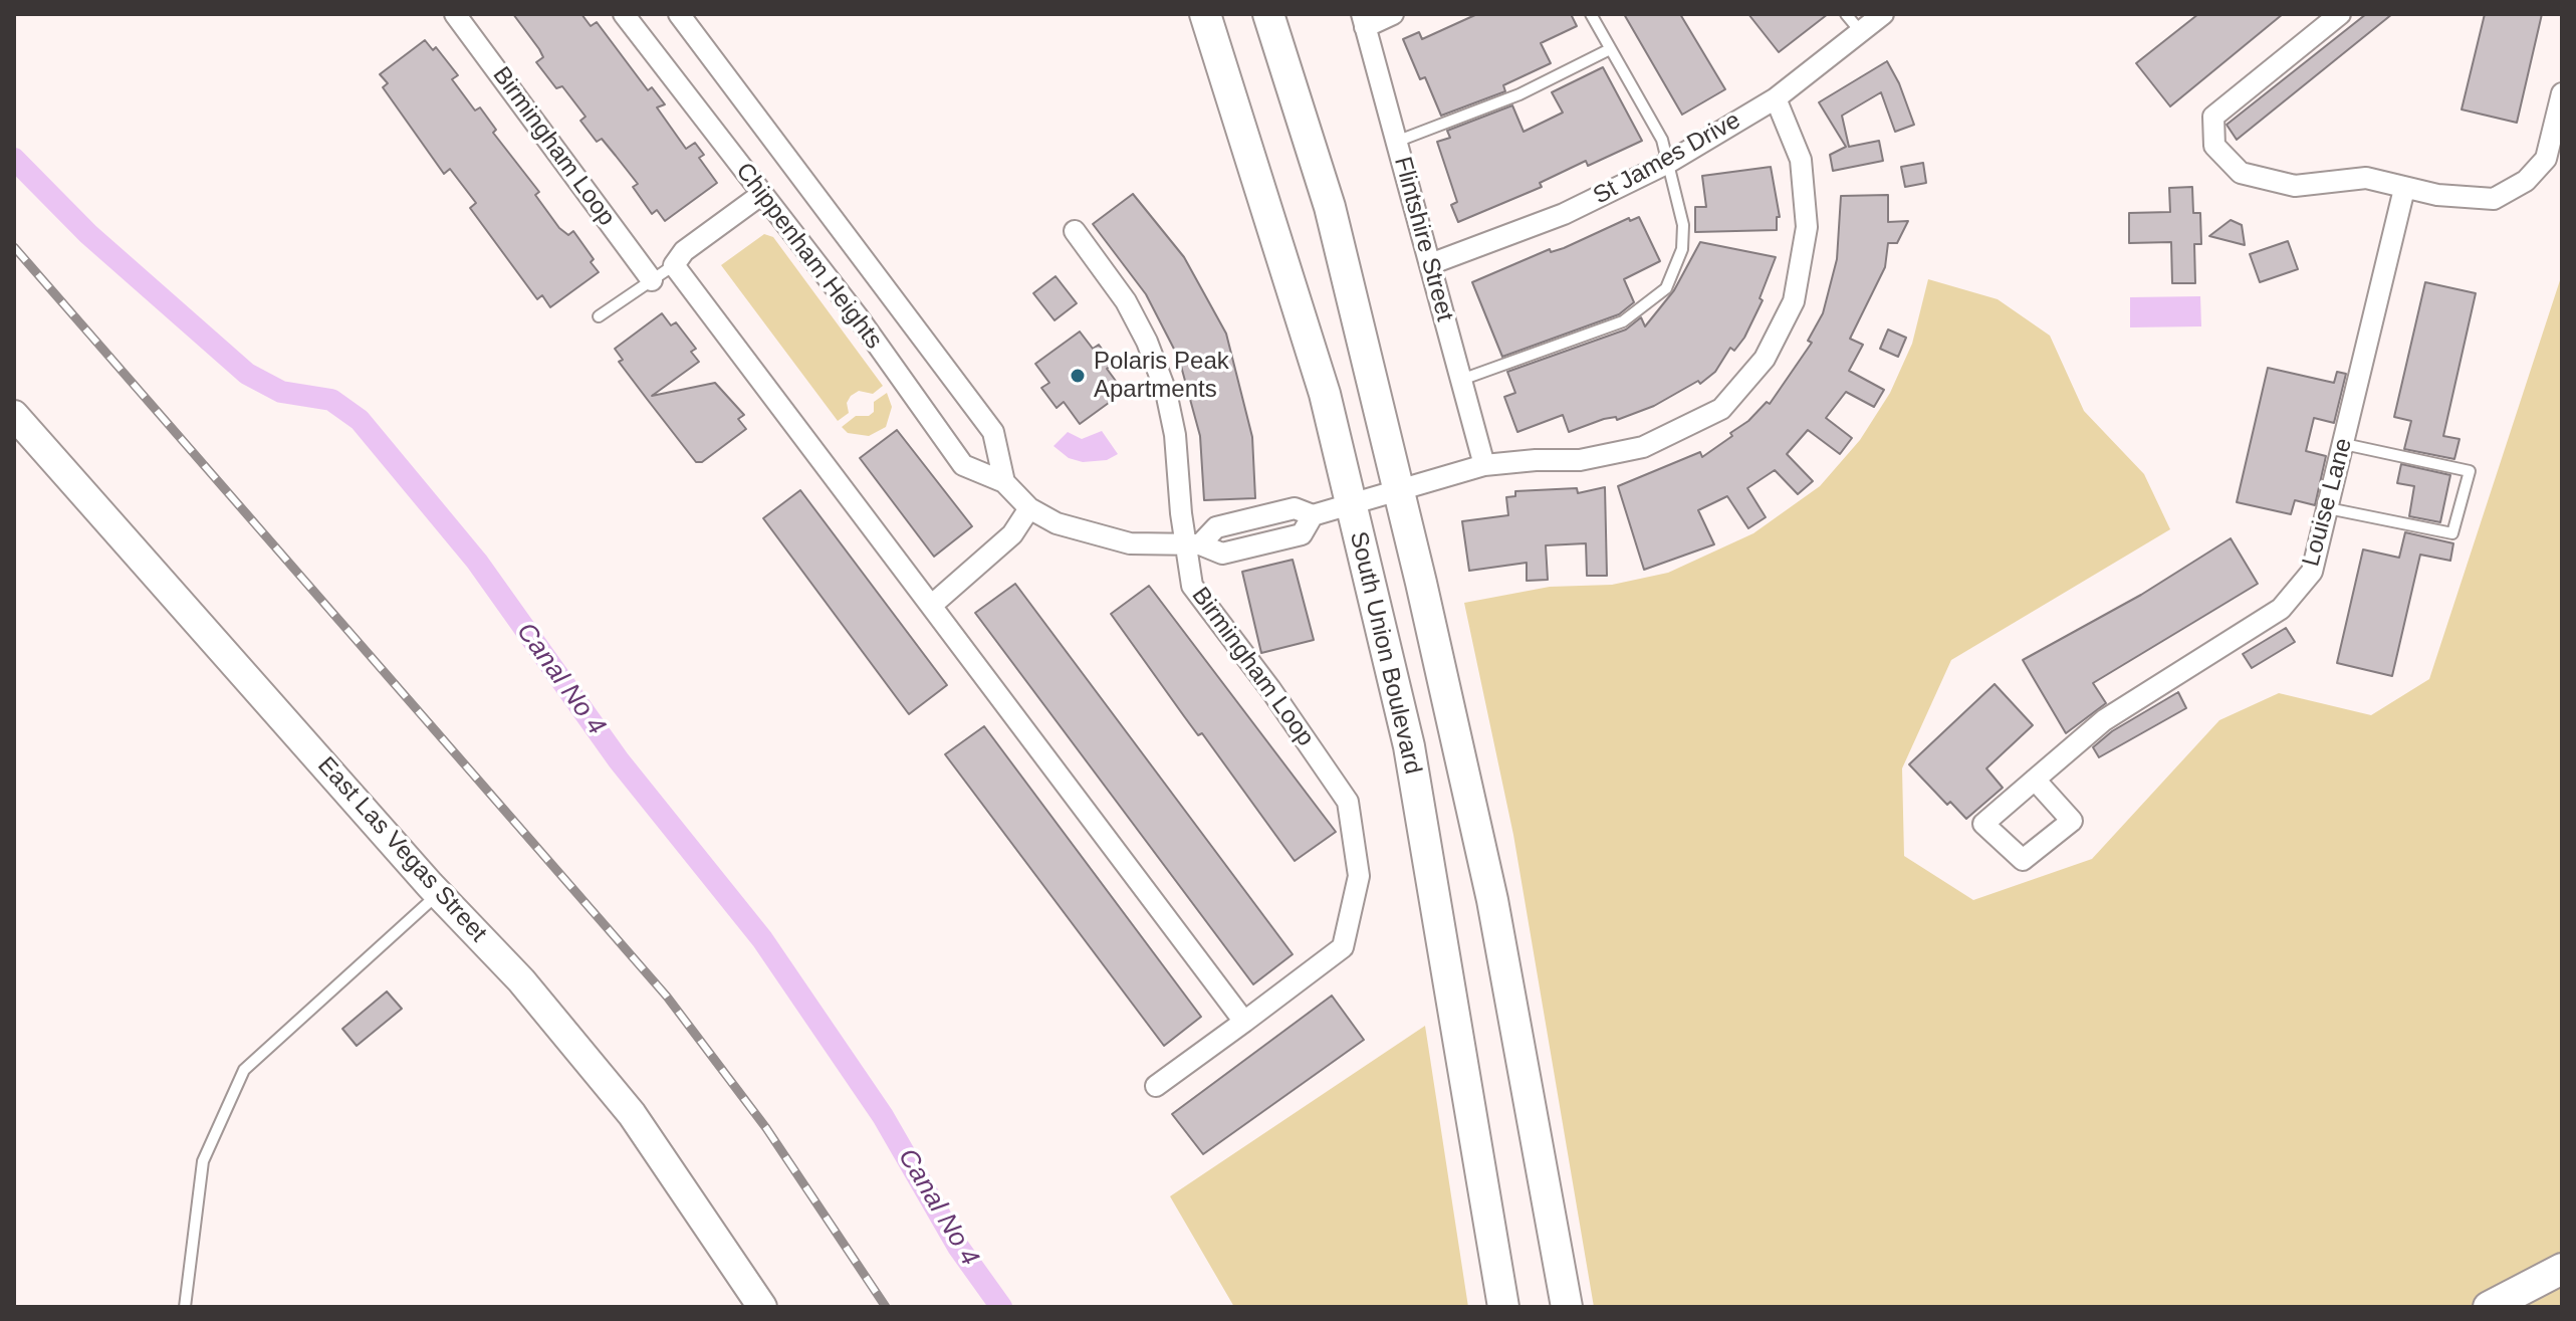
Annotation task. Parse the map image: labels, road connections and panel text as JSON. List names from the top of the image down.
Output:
{
  "streets": {
    "main road": ["South Union Boulevard"],
    "street": [
      "Birmingham Loop",
      "St James Drive",
      "Flintshire Street",
      "Chippenham Heights",
      "Louise Lane",
      "East Las Vegas Street"
    ]
  },
  "crossings": [
    ["Birmingham Loop", "Chippenham Heights"],
    ["St James Drive", "Flintshire Street"],
    ["St James Drive", "Chippenham Heights"],
    ["Flintshire Street", "Chippenham Heights"],
    ["Chippenham Heights", "South Union Boulevard"]
  ],
  "water": ["Canal No 4"],
  "places": ["Polaris Peak Apartments"]
}
